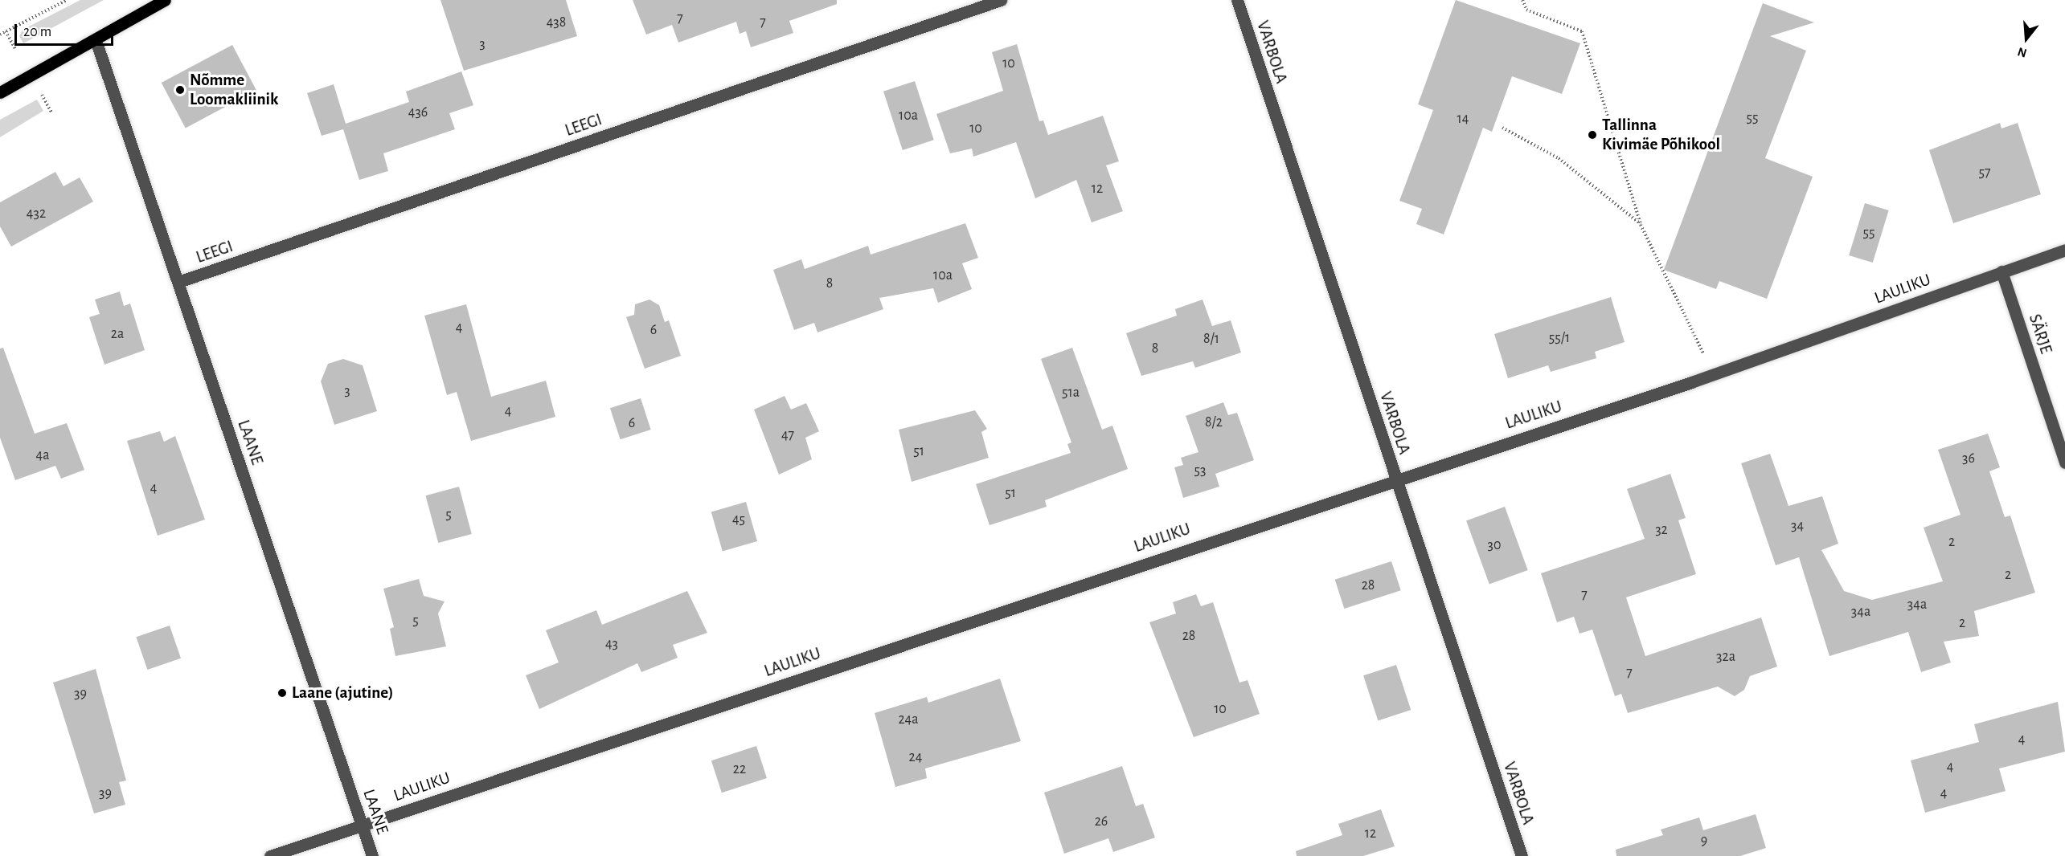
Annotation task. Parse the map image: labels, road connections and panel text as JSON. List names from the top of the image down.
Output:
{
  "streets": {
    "street": [
      "VARBOLA",
      "LEEGI",
      "LAULIKU",
      "SÄRJE",
      "LAANE"
    ]
  },
  "crossings": [
    ["VARBOLA", "LAULIKU"],
    ["LEEGI", "LAANE"],
    ["LAULIKU", "SÄRJE"],
    ["LAULIKU", "LAANE"]
  ],
  "places": ["Nõmme Loomakliinik", "Tallinna Kivimäe Põhikool", "Laane (ajutine)"],
  "house_numbers": [
    "7",
    "438",
    "7",
    "3",
    "10",
    "436",
    "10a",
    "55",
    "14",
    "10",
    "57",
    "12",
    "432",
    "55",
    "10a",
    "8",
    "4",
    "6",
    "2a",
    "55/1",
    "8/1",
    "8",
    "3",
    "51a",
    "4",
    "8/2",
    "6",
    "47",
    "51",
    "4a",
    "36",
    "53",
    "4",
    "51",
    "5",
    "45",
    "34",
    "32",
    "2",
    "30",
    "2",
    "28",
    "7",
    "34a",
    "34a",
    "5",
    "2",
    "28",
    "43",
    "32a",
    "7",
    "39",
    "10",
    "24a",
    "4",
    "24",
    "4",
    "22",
    "39",
    "4",
    "26",
    "12",
    "9"
  ],
  "scale_bar": "20 m",
  "north": "bottom"
}
